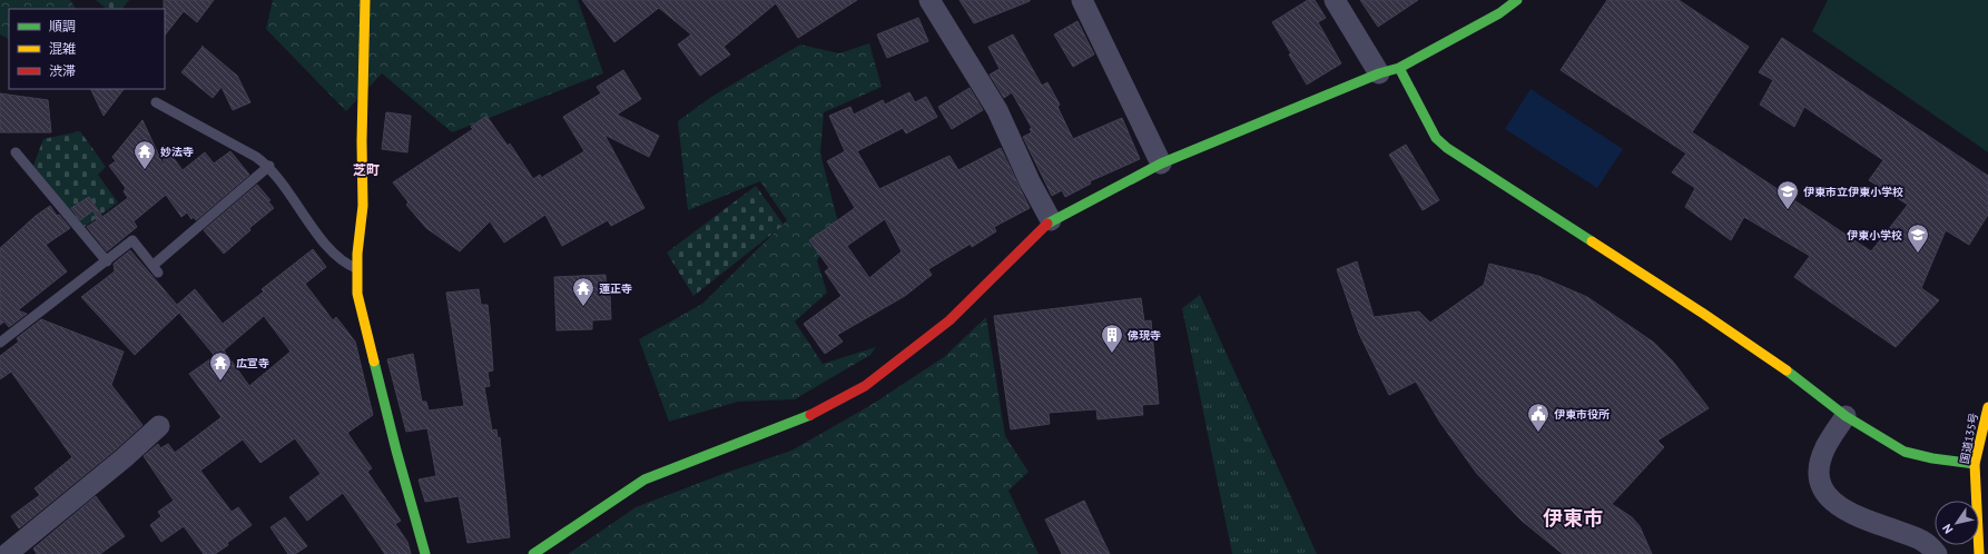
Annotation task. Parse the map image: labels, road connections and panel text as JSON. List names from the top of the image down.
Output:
{
  "streets": {
    "main road": ["国道135号"]
  },
  "districts": ["芝町", "伊東市"],
  "places": {
    "temple": ["妙法寺", "蓮正寺", "広宣寺"],
    "school or university": ["伊東市立伊東小学校", "伊東小学校"],
    "building": ["佛現寺"],
    "public building": ["伊東市役所"]
  },
  "legend": ["順調", "混雑", "渋滞"],
  "north": "bottom left"
}
